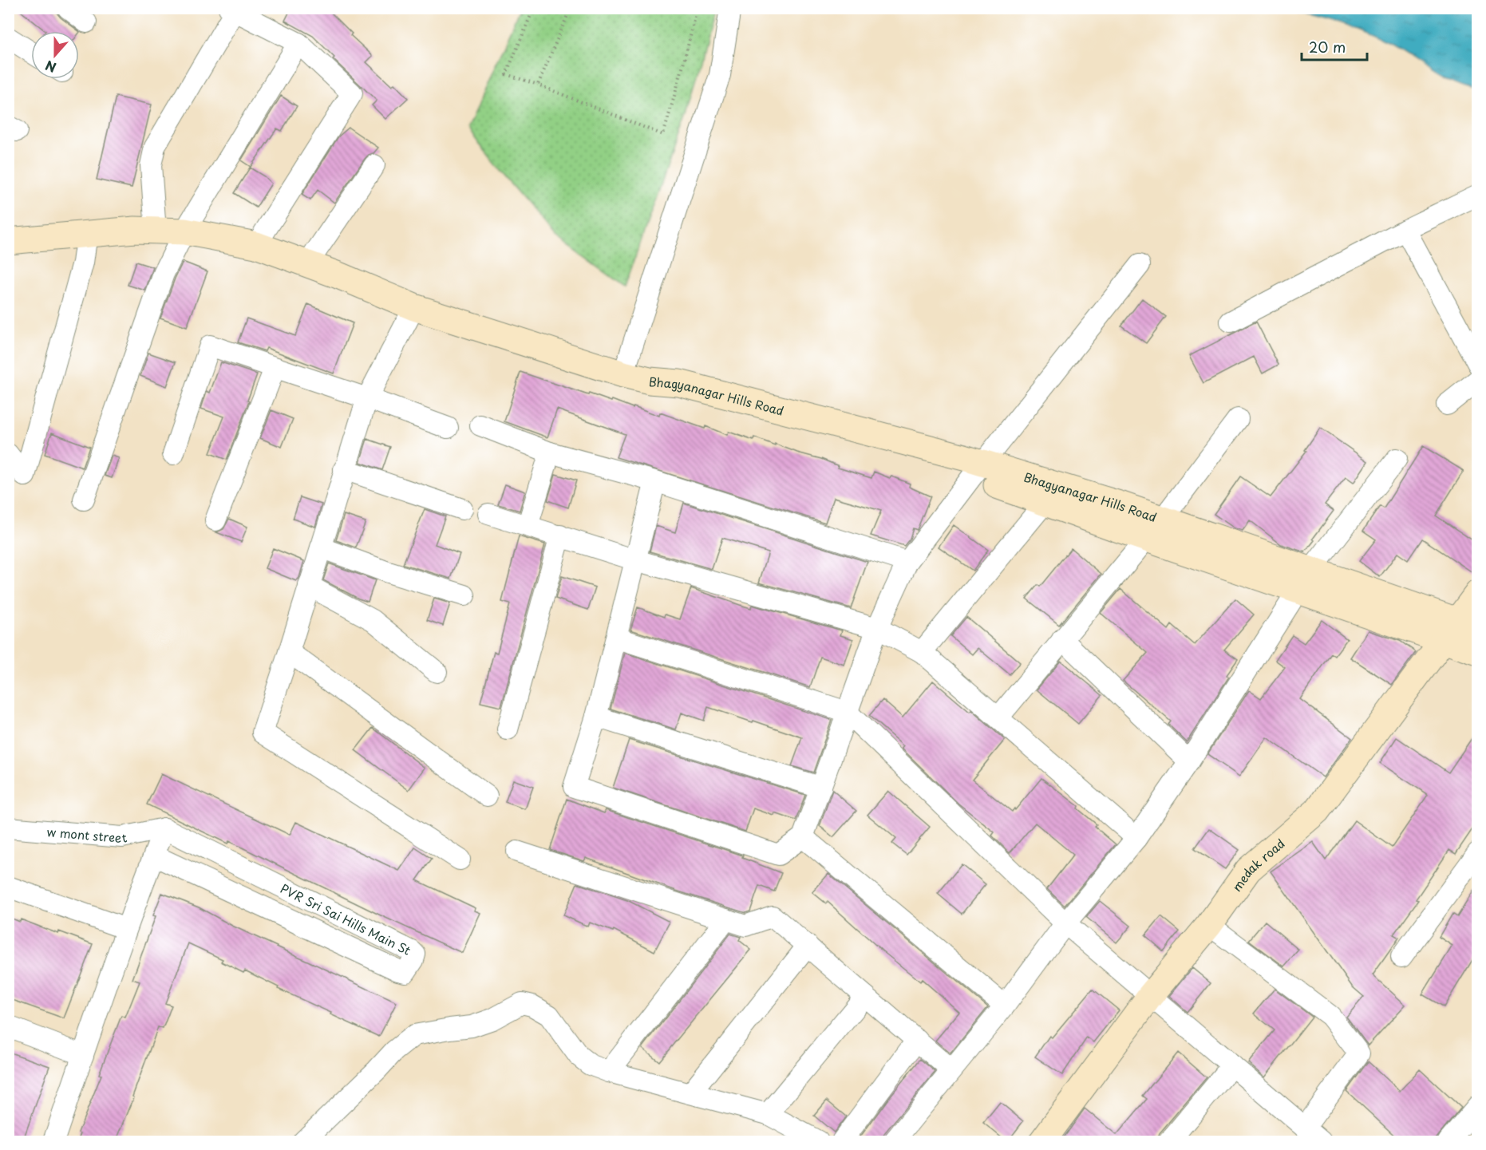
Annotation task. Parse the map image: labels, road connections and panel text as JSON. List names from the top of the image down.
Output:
{
  "streets": {
    "main road": ["Bhagyanagar Hills Road", "medak road"],
    "street": ["w mont street", "PVR Sri Sai Hills Main St"]
  },
  "crossings": [
    ["Bhagyanagar Hills Road", "medak road"],
    ["w mont street", "PVR Sri Sai Hills Main St"]
  ],
  "scale_bar": "20 m",
  "north": "bottom"
}
